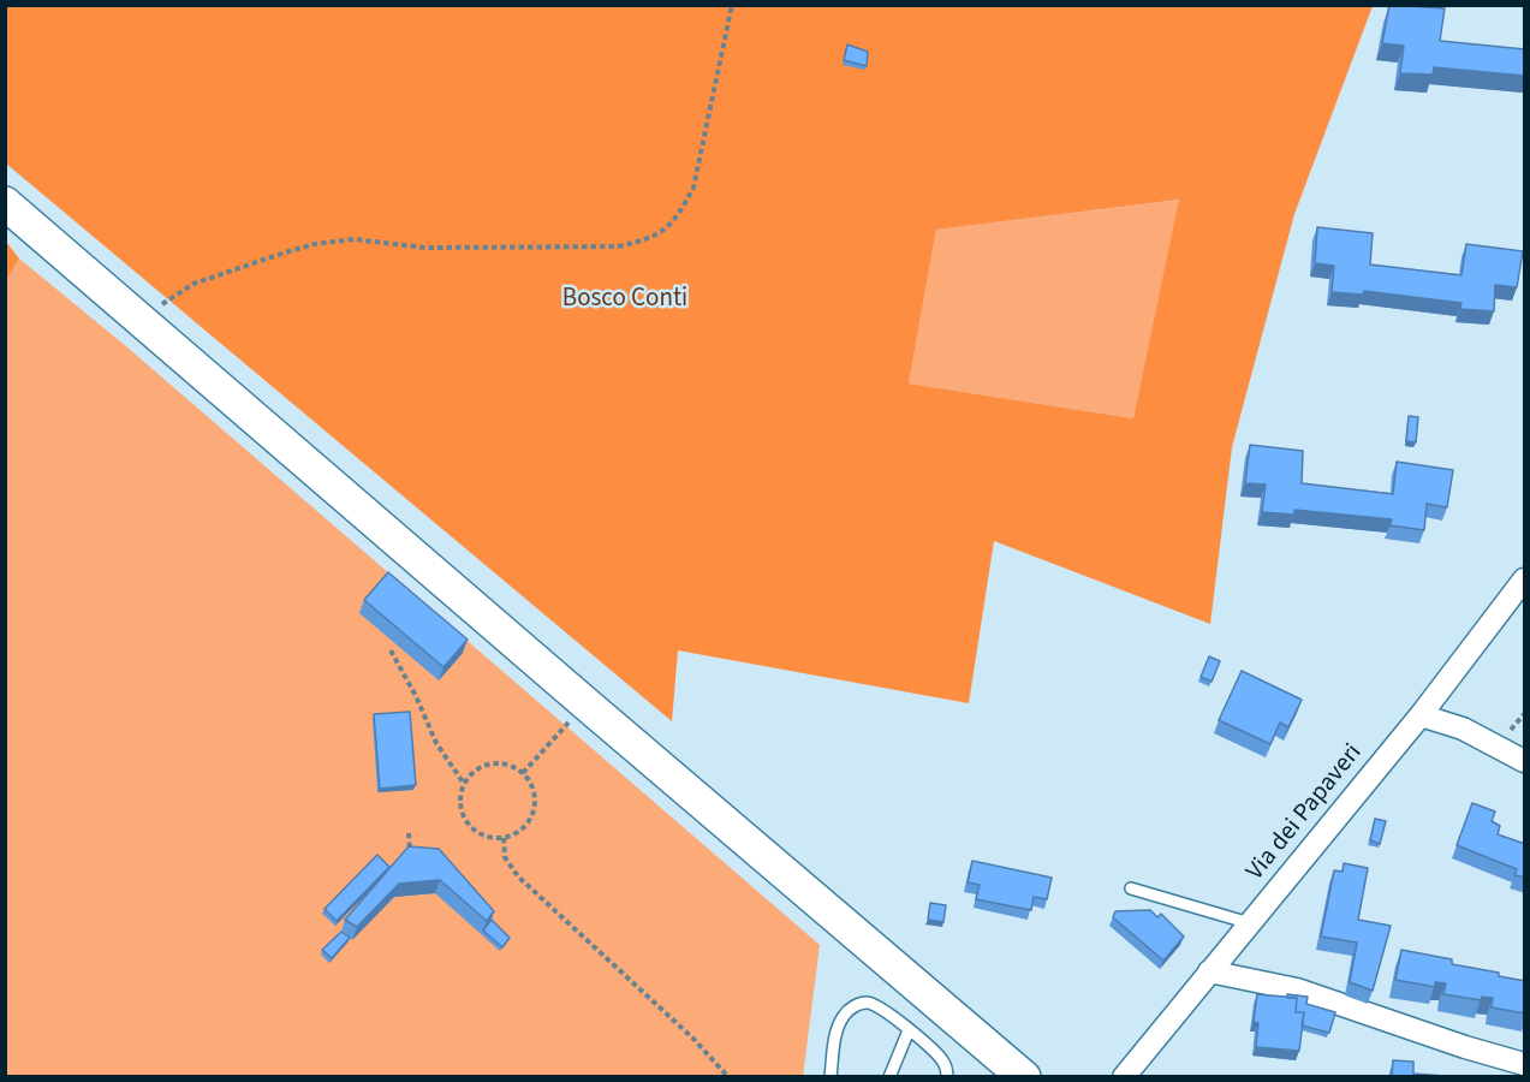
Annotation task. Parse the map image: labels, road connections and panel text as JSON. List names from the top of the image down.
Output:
{
  "streets": {
    "street": ["Via dei Papaveri"]
  },
  "parks": ["Bosco Conti"]
}
